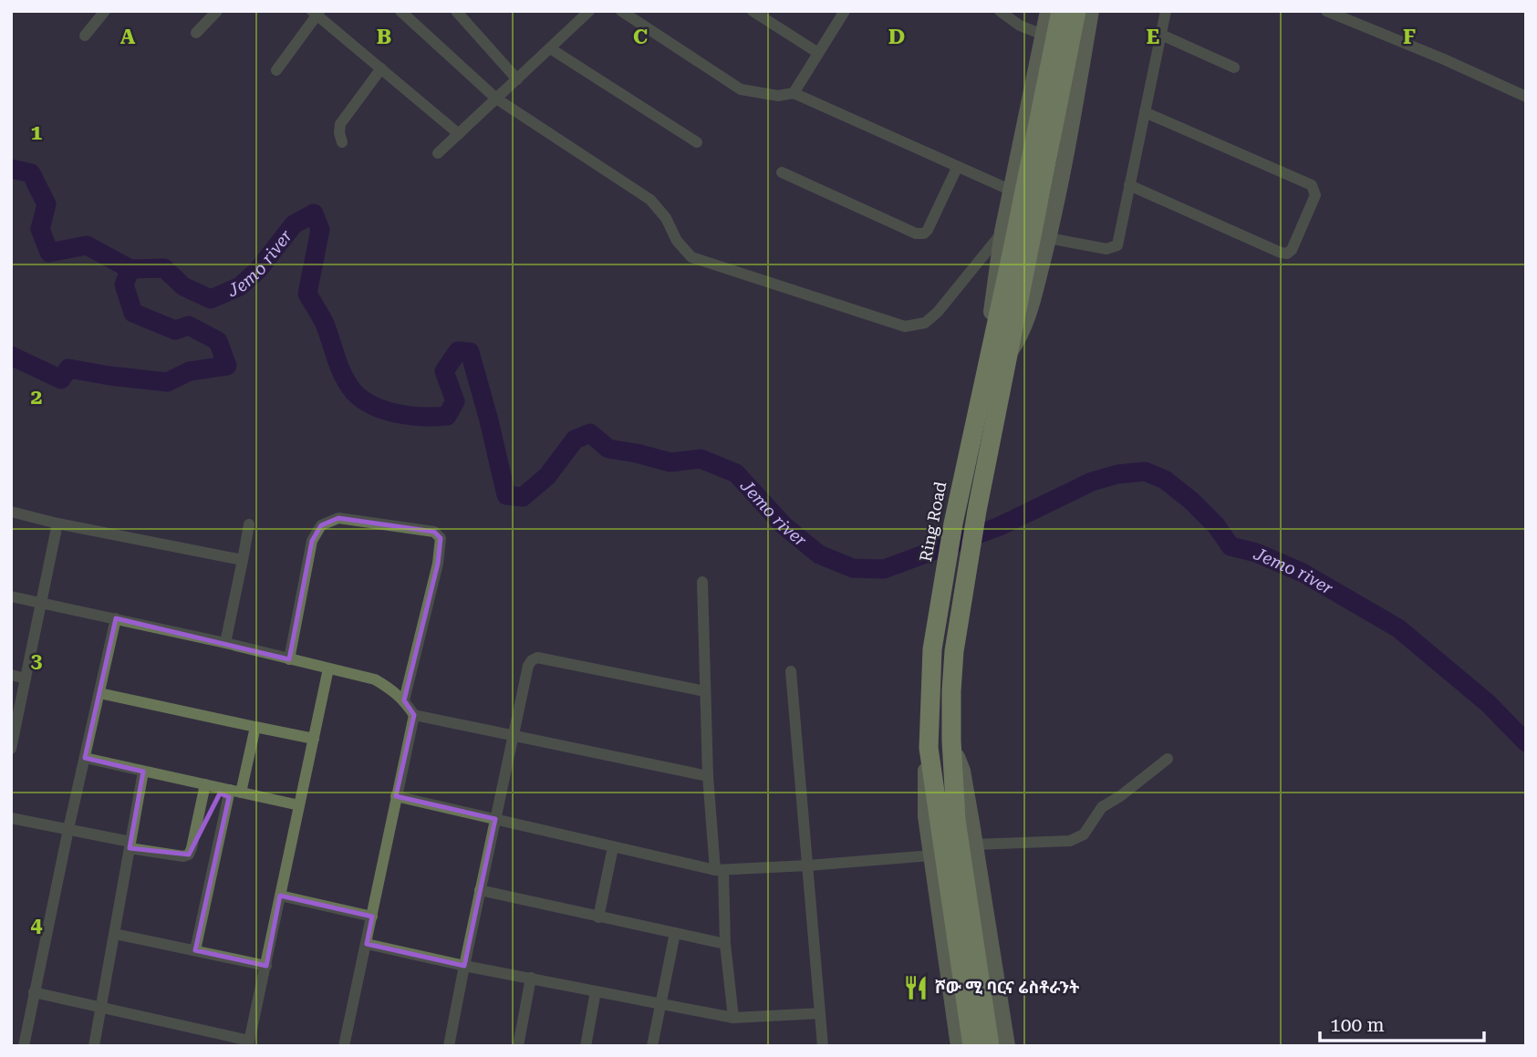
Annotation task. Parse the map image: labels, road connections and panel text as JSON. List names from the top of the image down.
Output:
{
  "streets": {
    "highway": ["Ring Road"]
  },
  "water": ["Jemo river"],
  "places": {
    "restaurant": ["ሾው ሚ ባርና ሬስቶራንት"]
  },
  "scale_bar": "100 m",
  "grid": {
    "columns": [
      "A",
      "B",
      "C",
      "D",
      "E",
      "F"
    ],
    "rows": [
      "1",
      "2",
      "3",
      "4"
    ]
  }
}
